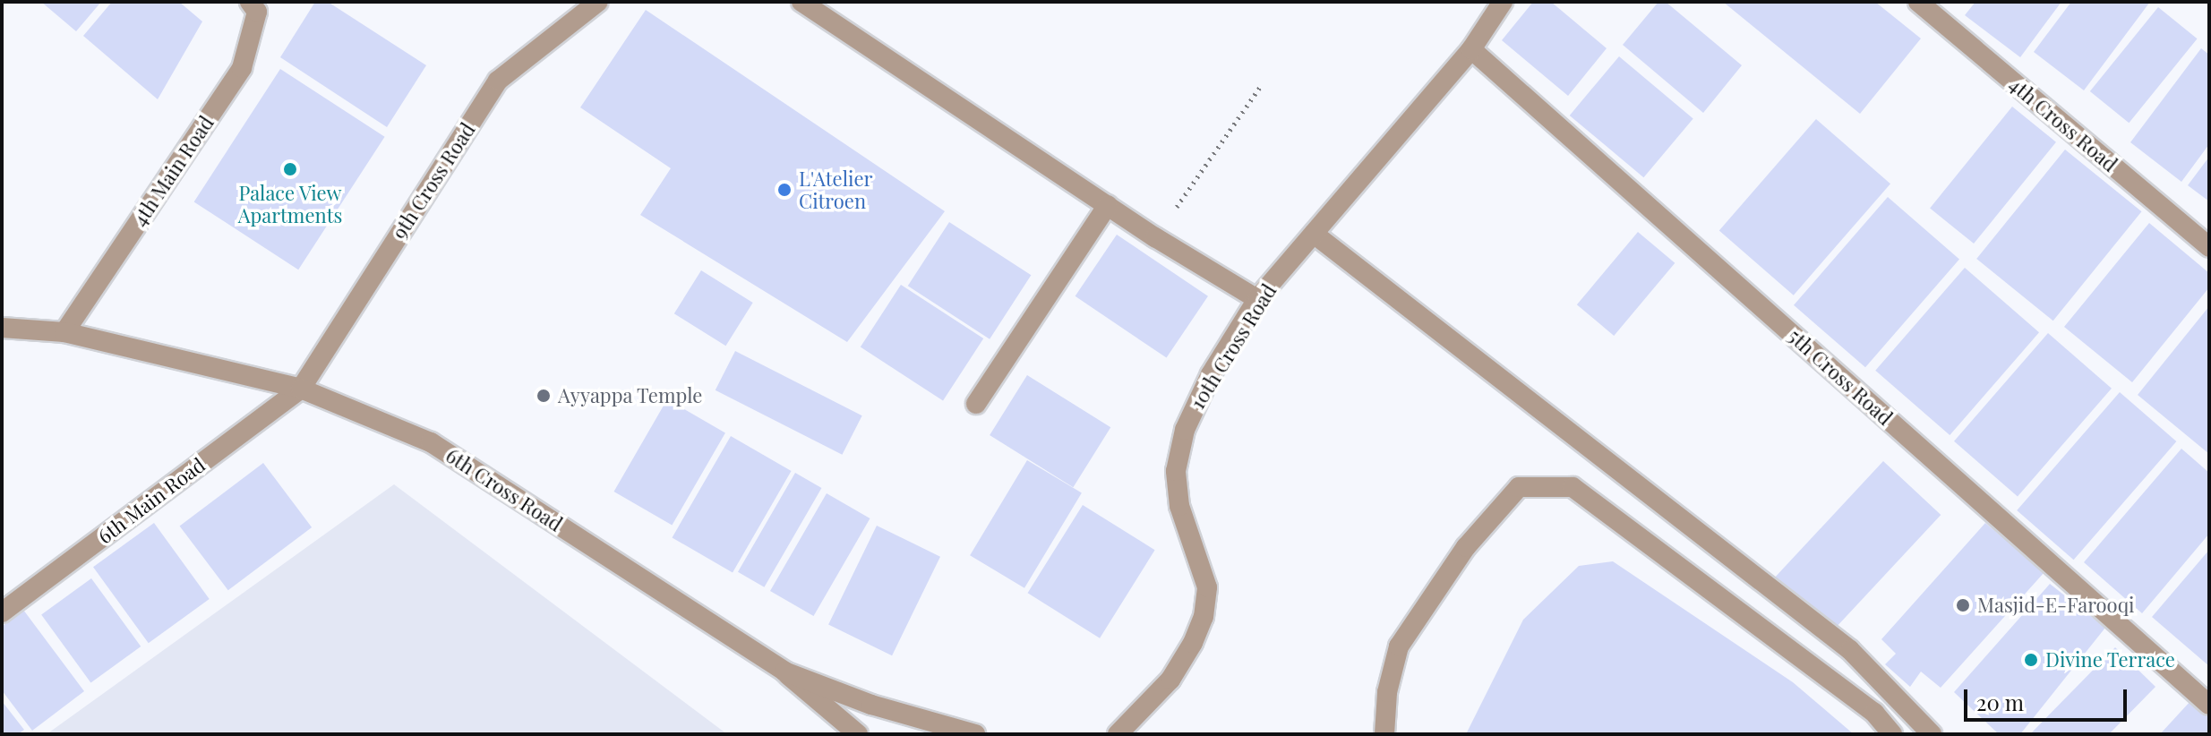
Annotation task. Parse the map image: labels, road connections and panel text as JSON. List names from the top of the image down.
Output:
{
  "streets": {
    "street": [
      "4th Cross Road",
      "4th Main Road",
      "9th Cross Road",
      "10th Cross Road",
      "5th Cross Road",
      "6th Cross Road",
      "6th Main Road"
    ]
  },
  "crossings": [
    ["4th Main Road", "6th Cross Road"],
    ["9th Cross Road", "6th Cross Road"],
    ["9th Cross Road", "6th Main Road"],
    ["10th Cross Road", "5th Cross Road"],
    ["6th Cross Road", "6th Main Road"]
  ],
  "places": [
    "Palace View Apartments",
    "L'Atelier Citroen",
    "Ayyappa Temple",
    "Masjid-E-Farooqi",
    "Divine Terrace"
  ],
  "scale_bar": "20 m"
}
